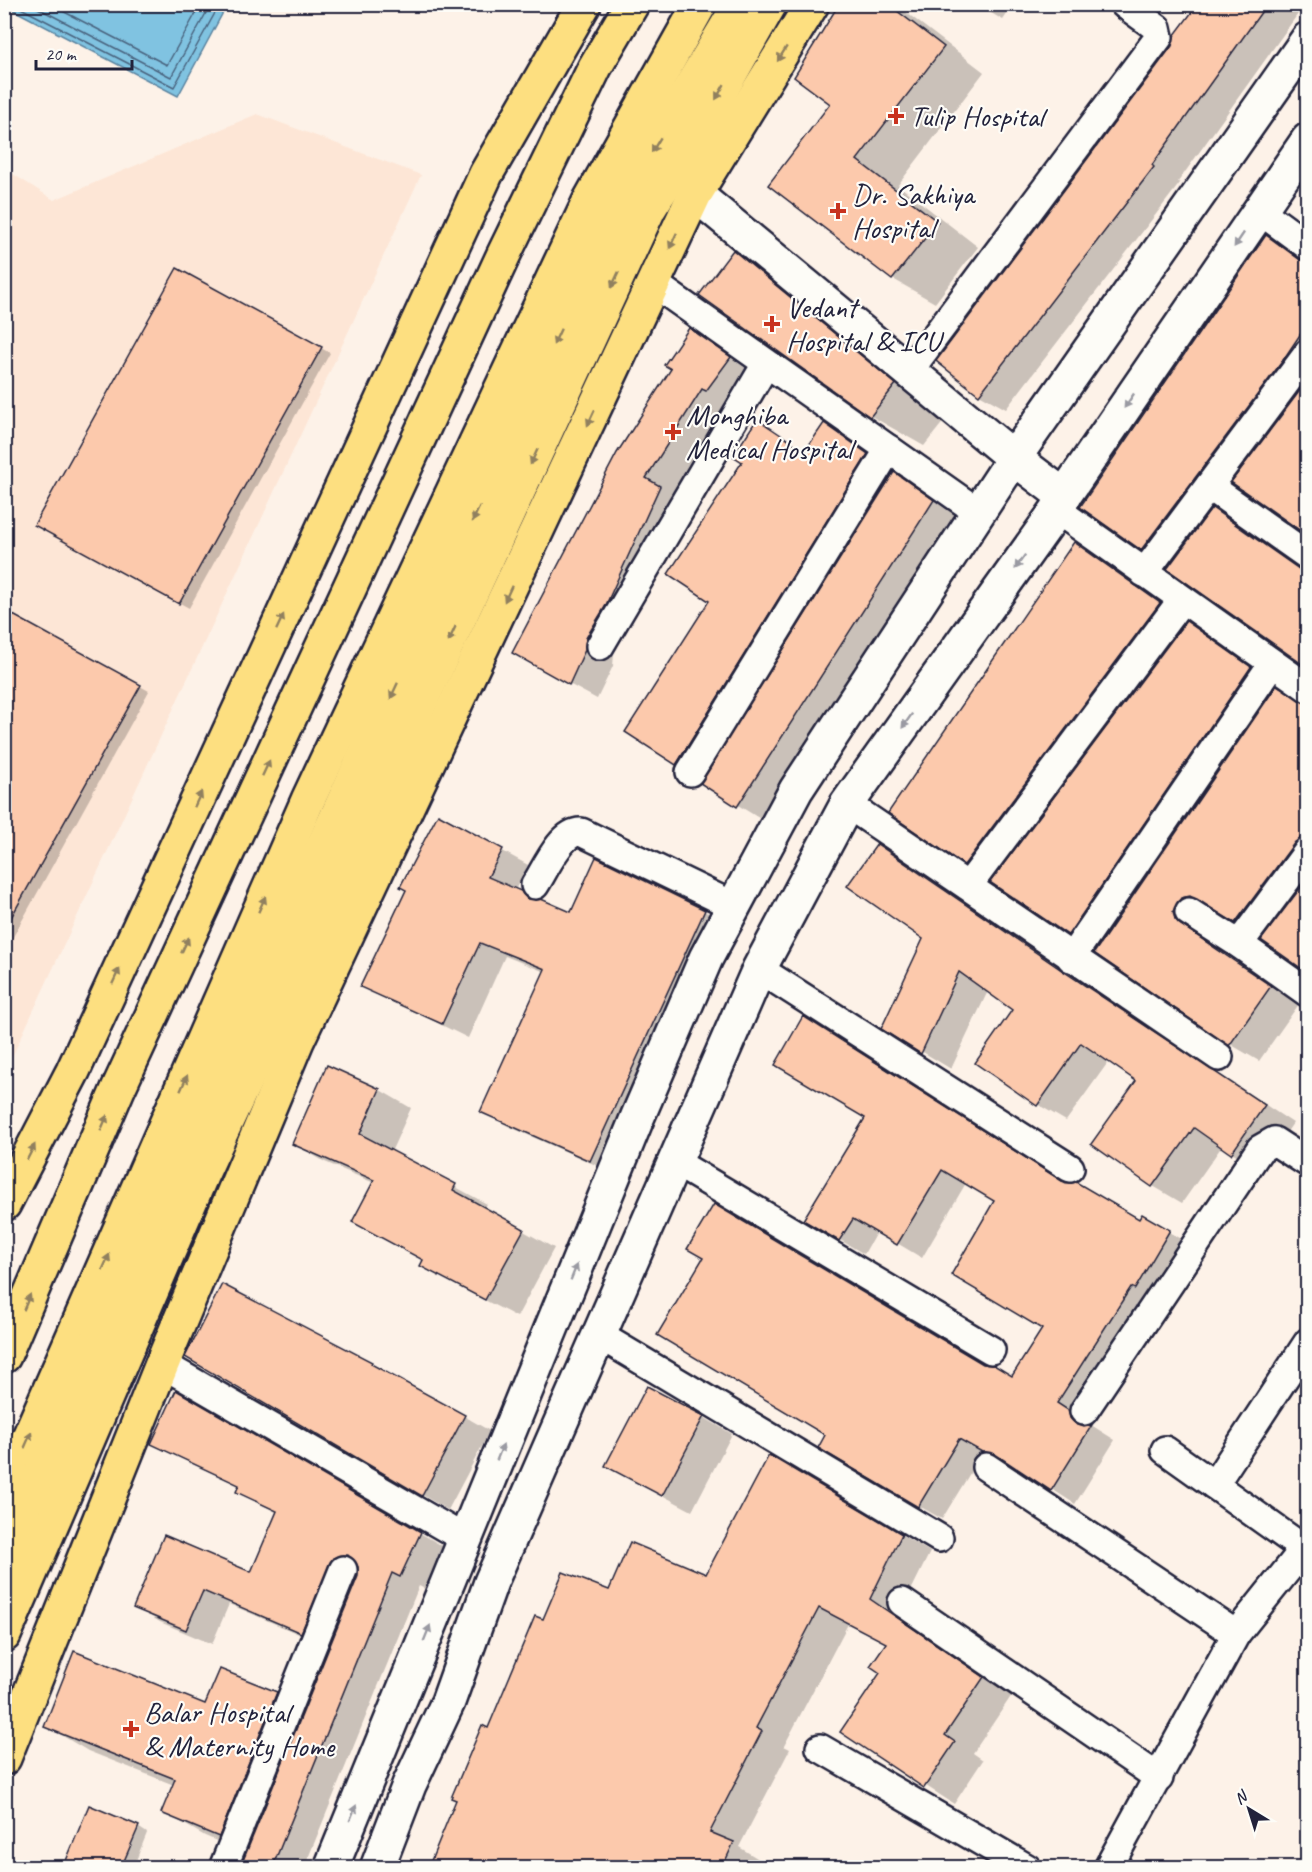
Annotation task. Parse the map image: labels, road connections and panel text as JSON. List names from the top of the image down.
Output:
{
  "places": {
    "health": [
      "Tulip Hospital",
      "Dr. Sakhiya Hospital",
      "Vedant Hospital & ICU",
      "Monghiba Medical Hospital",
      "Balar Hospital & Maternity Home"
    ]
  },
  "scale_bar": "20 m",
  "north": "top left"
}
